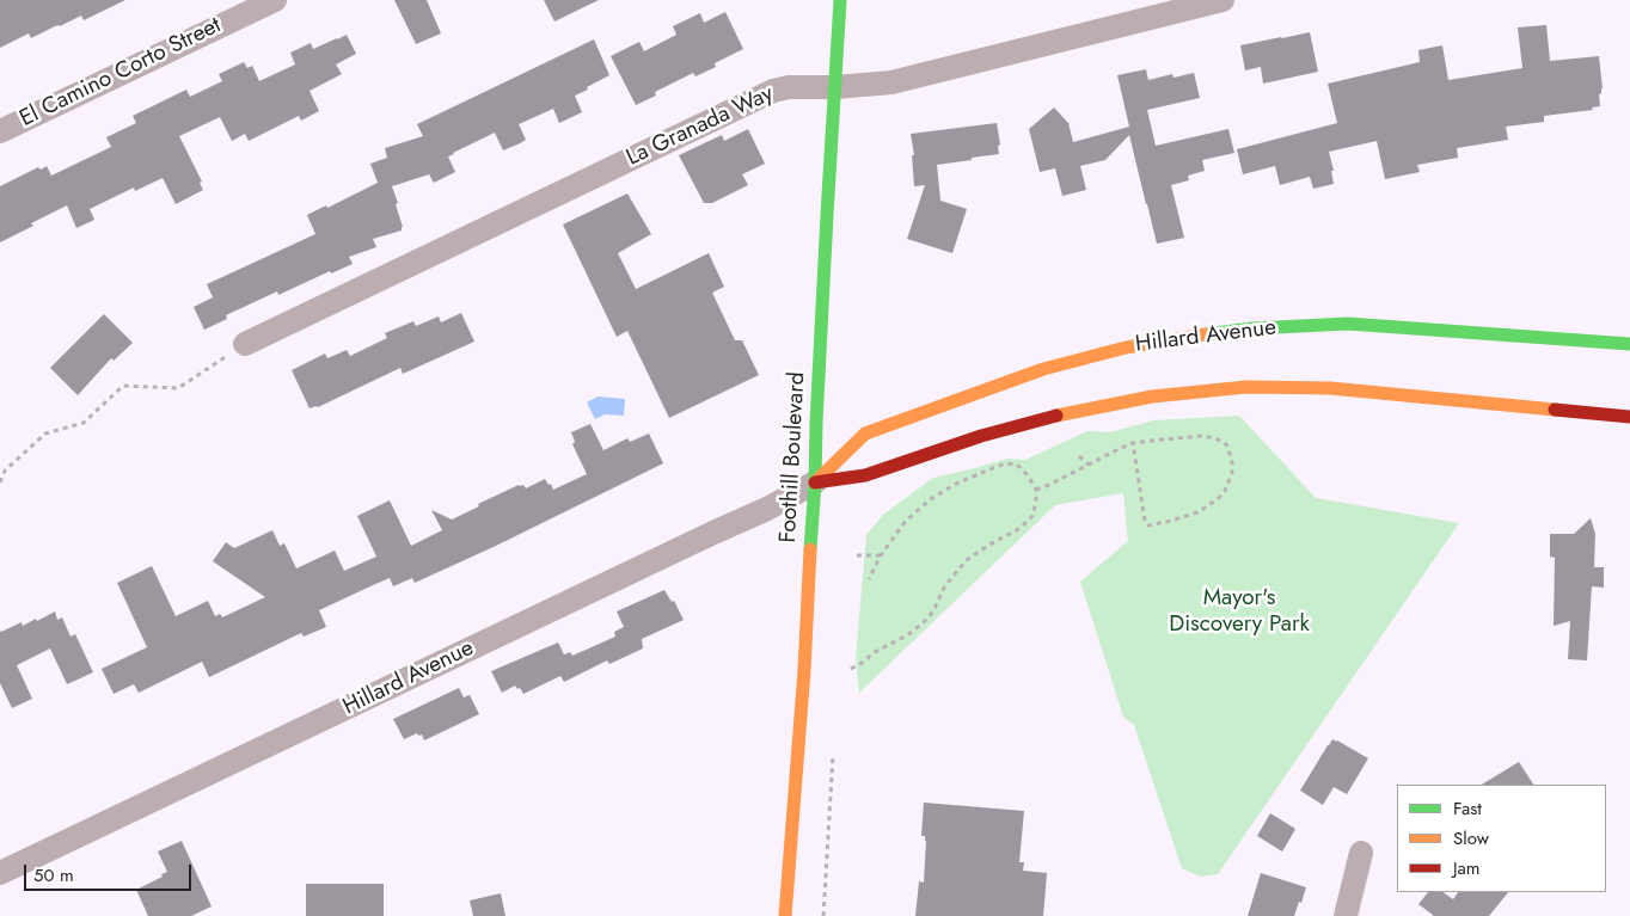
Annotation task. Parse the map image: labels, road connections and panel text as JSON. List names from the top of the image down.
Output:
{
  "streets": {
    "main road": ["Hillard Avenue", "Foothill Boulevard"],
    "street": ["El Camino Corto Street", "La Granada Way"]
  },
  "crossings": [
    ["La Granada Way", "Foothill Boulevard"],
    ["Hillard Avenue", "Foothill Boulevard"]
  ],
  "parks": ["Mayor's Discovery Park"],
  "legend": ["Fast", "Slow", "Jam"],
  "scale_bar": "50 m"
}
